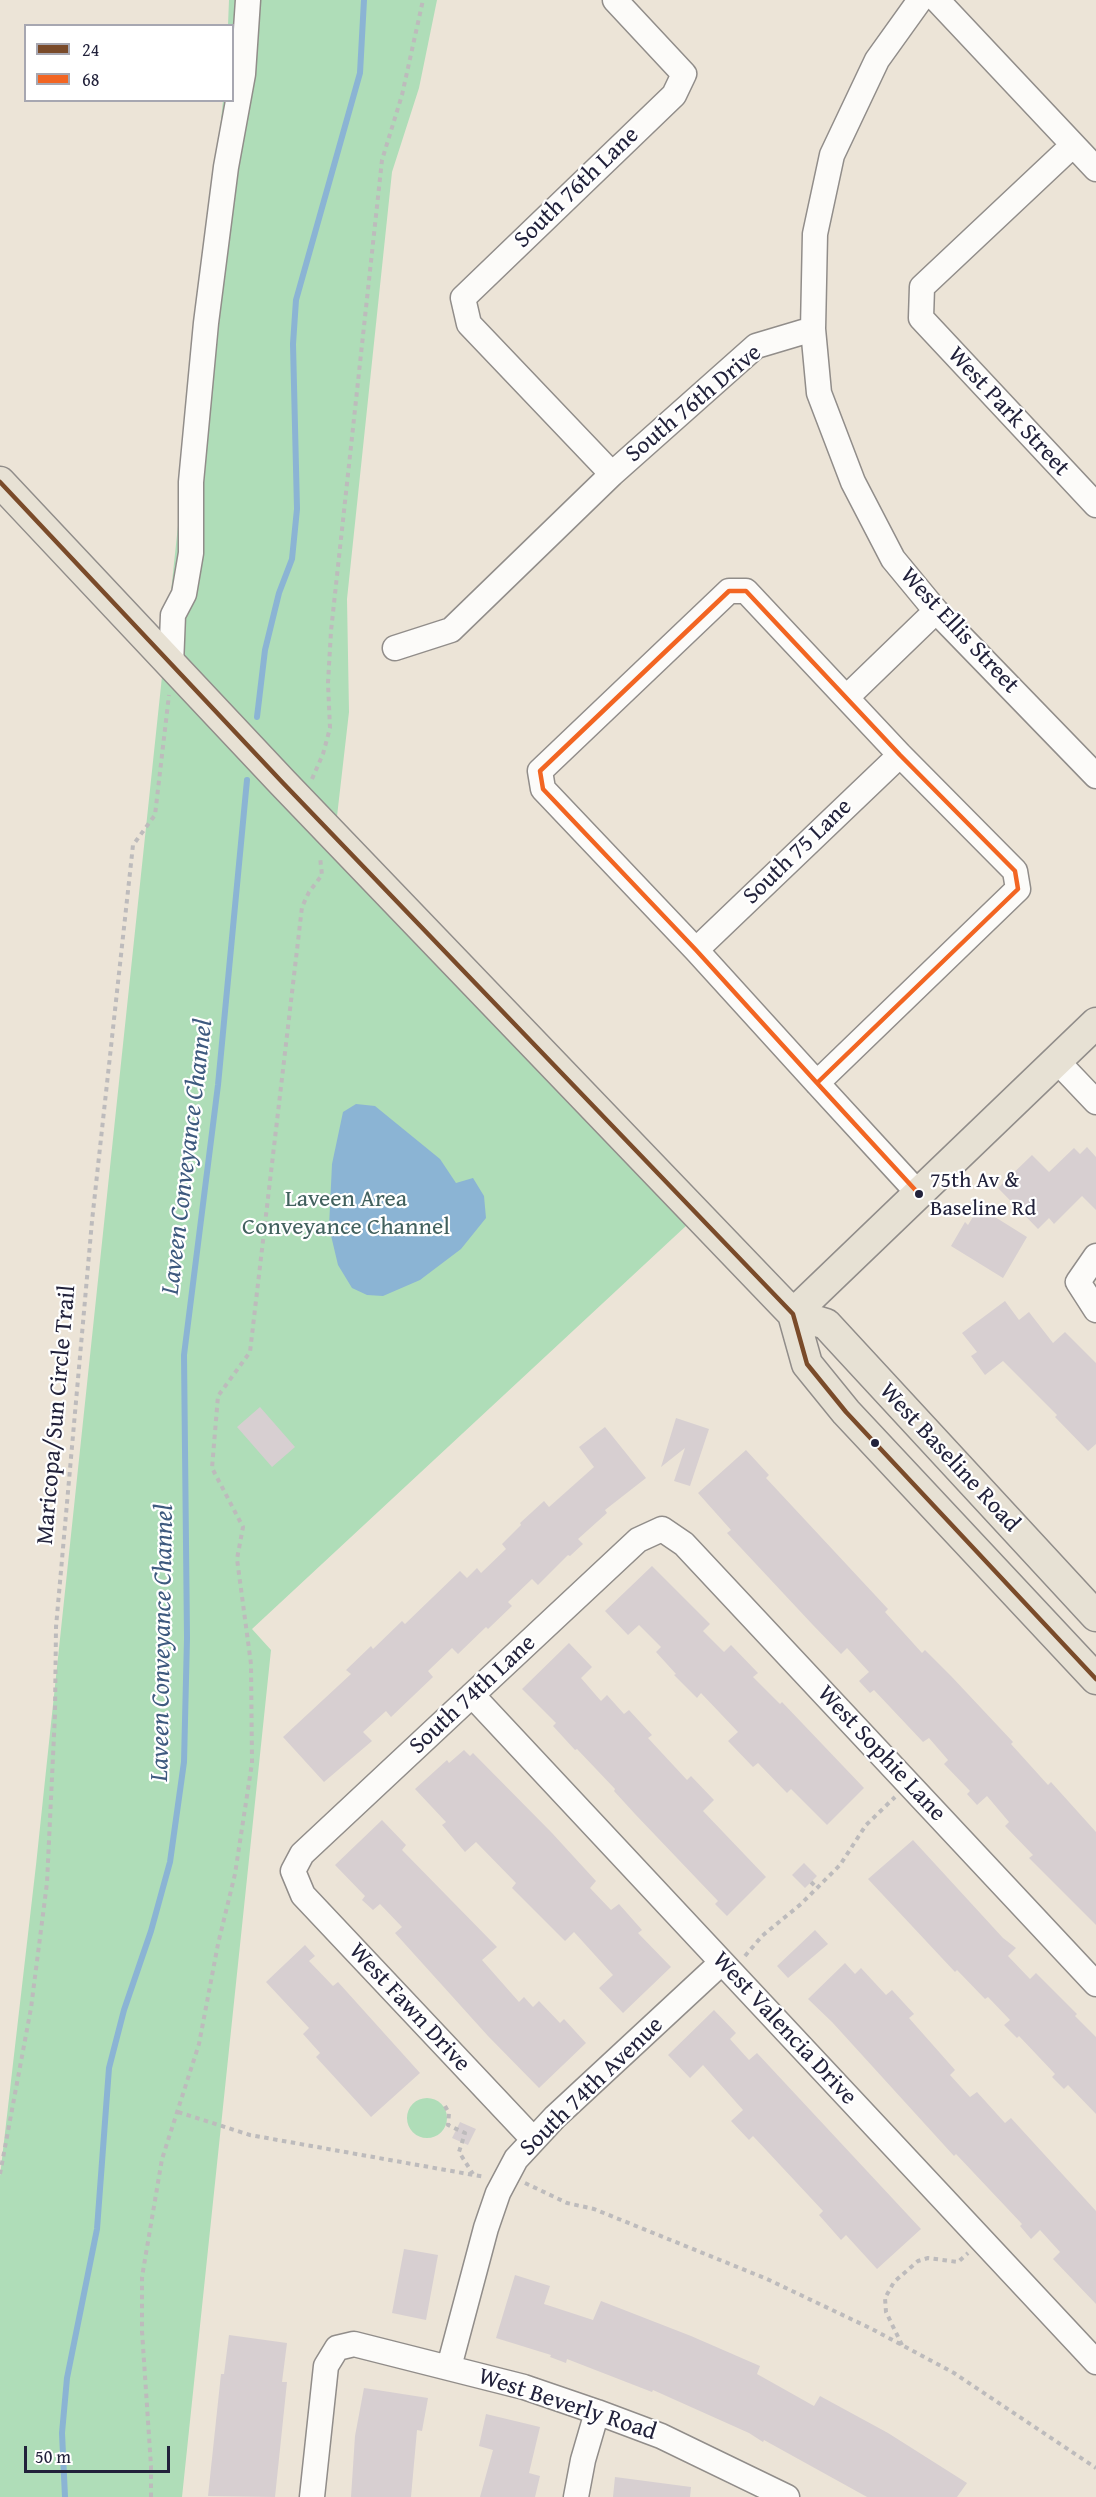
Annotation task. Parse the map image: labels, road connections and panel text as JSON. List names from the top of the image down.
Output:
{
  "streets": {
    "main road": ["West Baseline Road"],
    "street": [
      "South 76th Lane",
      "South 76th Drive",
      "West Park Street",
      "West Ellis Street",
      "South 75 Lane",
      "South 74th Lane",
      "West Sophie Lane",
      "West Fawn Drive",
      "West Valencia Drive",
      "South 74th Avenue",
      "West Beverly Road"
    ],
    "path": ["Maricopa/Sun Circle Trail"]
  },
  "crossings": [
    ["South 76th Lane", "South 76th Drive"],
    ["South 76th Drive", "West Ellis Street"],
    ["Maricopa/Sun Circle Trail", "West Baseline Road"],
    ["South 74th Lane", "West Sophie Lane"],
    ["South 74th Lane", "West Fawn Drive"],
    ["South 74th Lane", "West Valencia Drive"],
    ["West Fawn Drive", "South 74th Avenue"],
    ["West Valencia Drive", "South 74th Avenue"],
    ["South 74th Avenue", "West Beverly Road"]
  ],
  "water": ["Laveen Conveyance Channel"],
  "parks": ["Laveen Area Conveyance Channel"],
  "places": ["75th Av & Baseline Rd"],
  "lines": ["transit line 24", "transit line 68"],
  "legend": ["24", "68"],
  "scale_bar": "50 m"
}
